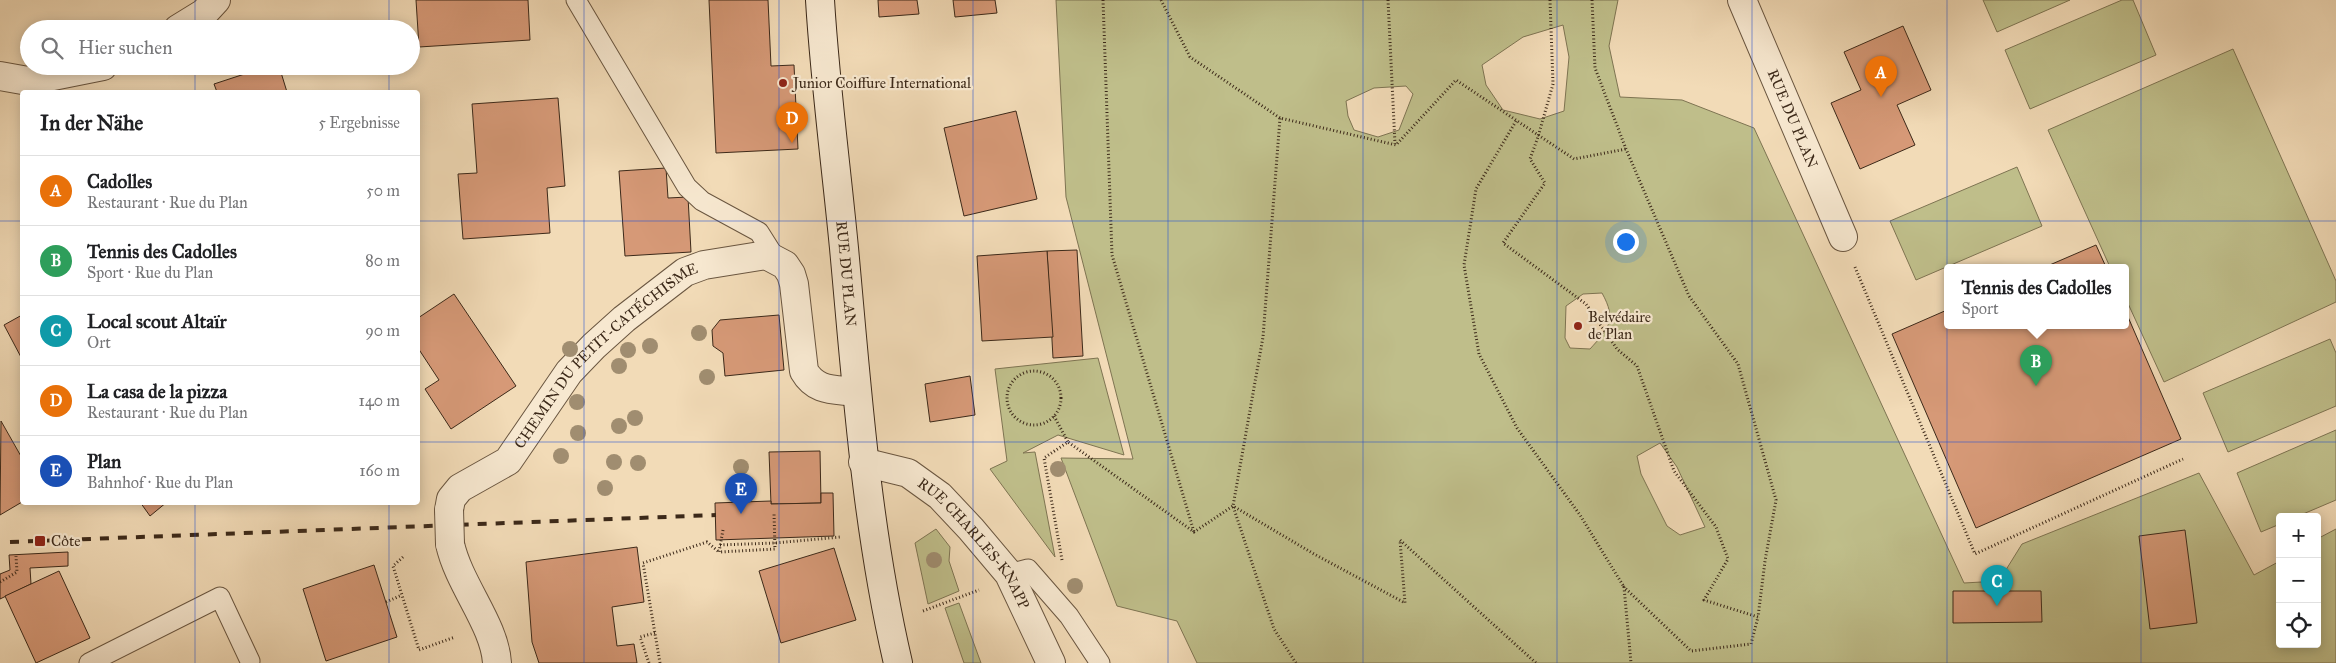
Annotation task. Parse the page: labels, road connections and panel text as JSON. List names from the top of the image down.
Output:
{
  "streets": {
    "street": ["RUE DU PLAN", "CHEMIN DU PETIT-CATÉCHISME", "RUE CHARLES-KNAPP"]
  },
  "crossings": [
    ["RUE DU PLAN", "RUE CHARLES-KNAPP"]
  ],
  "places": {
    "other": ["Junior Coiffure International", "Belvédaire de Plan"],
    "transit": ["Côte"]
  },
  "page": {
    "search": "Hier suchen",
    "pins": [
      "A",
      "D",
      "B",
      "E",
      "C"
    ],
    "heading": ["In der Nähe", "5 Ergebnisse"],
    "list": [
      {
        "mark": "A",
        "name": "Cadolles",
        "note": "Restaurant · Rue du Plan",
        "value": "50 m"
      },
      {
        "mark": "B",
        "name": "Tennis des Cadolles",
        "note": "Sport · Rue du Plan",
        "value": "80 m"
      },
      {
        "mark": "C",
        "name": "Local scout Altaïr",
        "note": "Ort",
        "value": "90 m"
      },
      {
        "mark": "D",
        "name": "La casa de la pizza",
        "note": "Restaurant · Rue du Plan",
        "value": "140 m"
      },
      {
        "mark": "E",
        "name": "Plan",
        "note": "Bahnhof · Rue du Plan",
        "value": "160 m"
      }
    ],
    "popup": ["Tennis des Cadolles", "Sport"],
    "map_buttons": ["+", "−"]
  }
}
